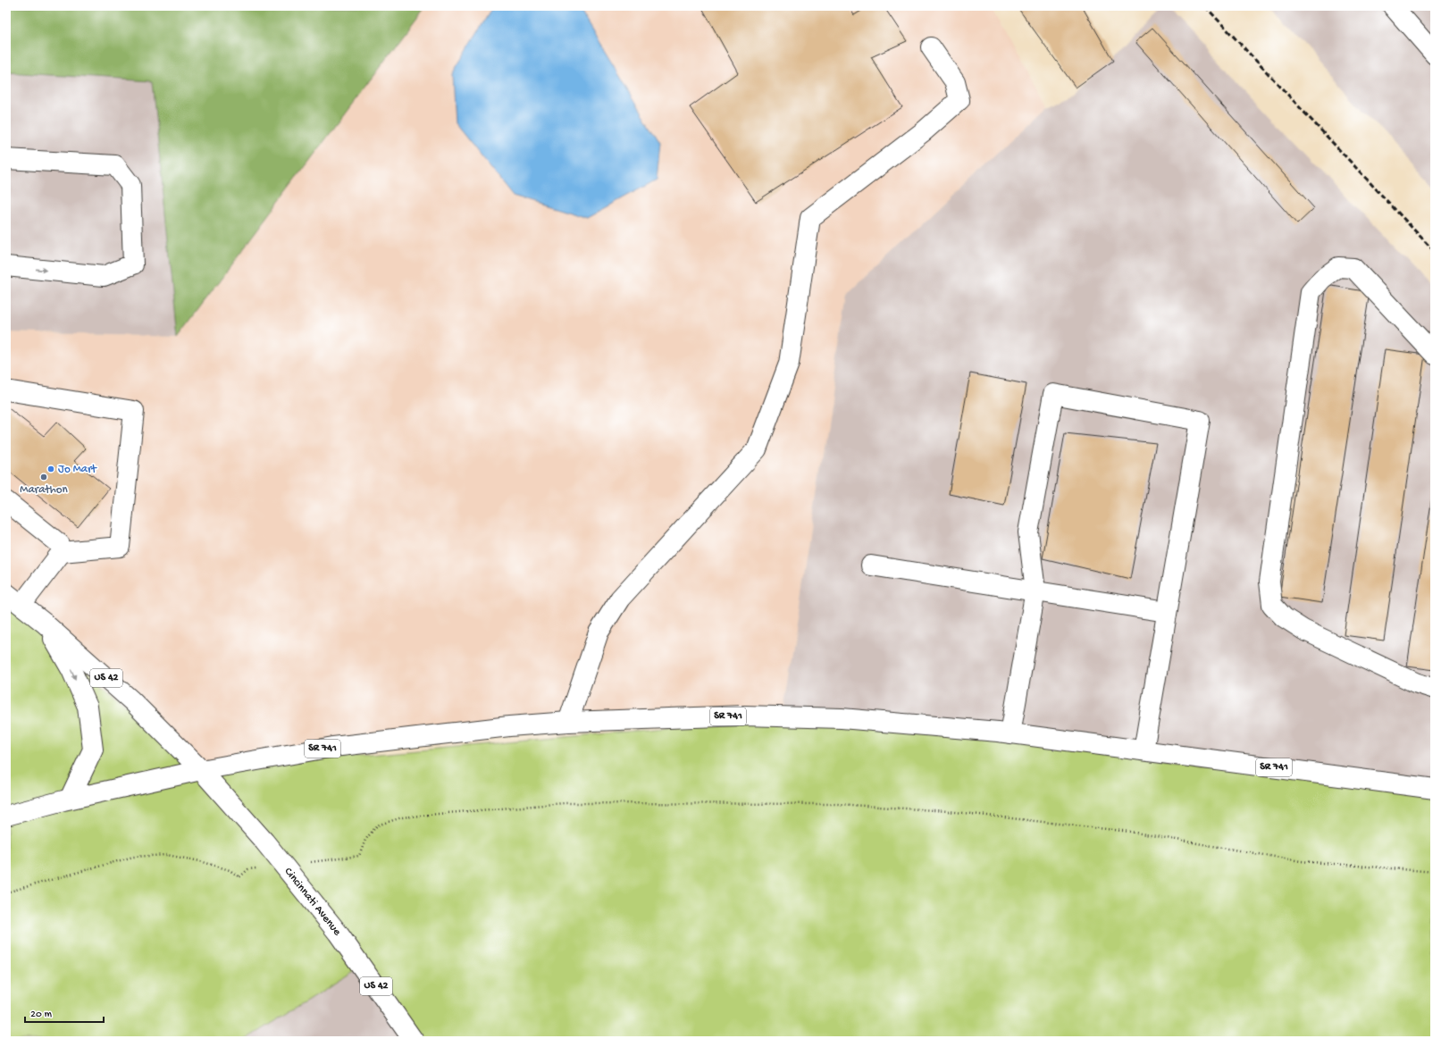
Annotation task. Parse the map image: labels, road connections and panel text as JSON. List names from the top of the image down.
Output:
{
  "streets": {
    "main road": ["US 42", "SR 741", "Cincinnati Avenue"]
  },
  "crossings": [
    ["US 42", "SR 741"],
    ["US 42", "Cincinnati Avenue"],
    ["SR 741", "Cincinnati Avenue"]
  ],
  "places": ["Jo Mart", "Marathon"],
  "scale_bar": "20 m"
}
